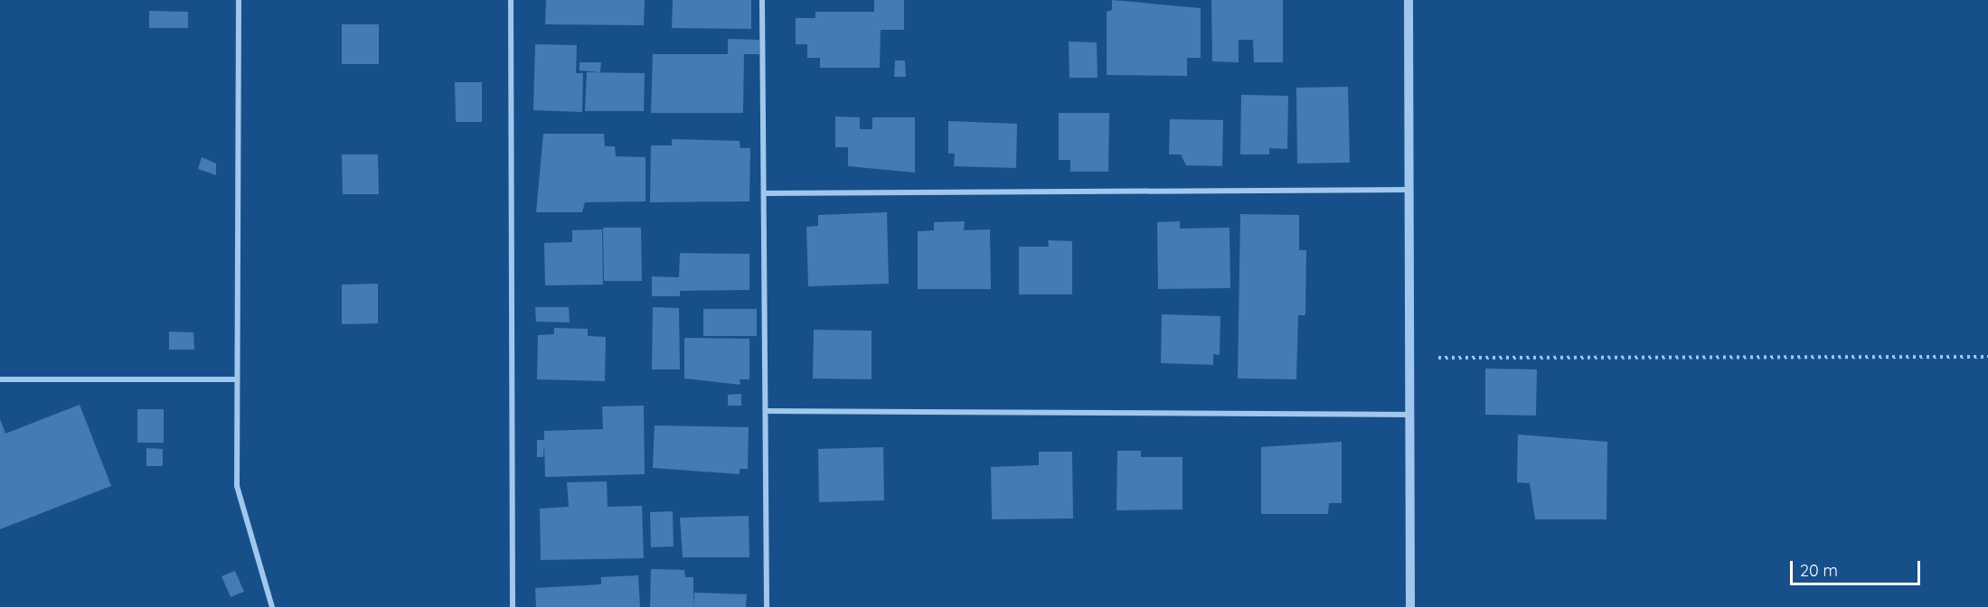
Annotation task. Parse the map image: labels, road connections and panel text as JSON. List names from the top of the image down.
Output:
{
  "scale_bar": "20 m"
}
